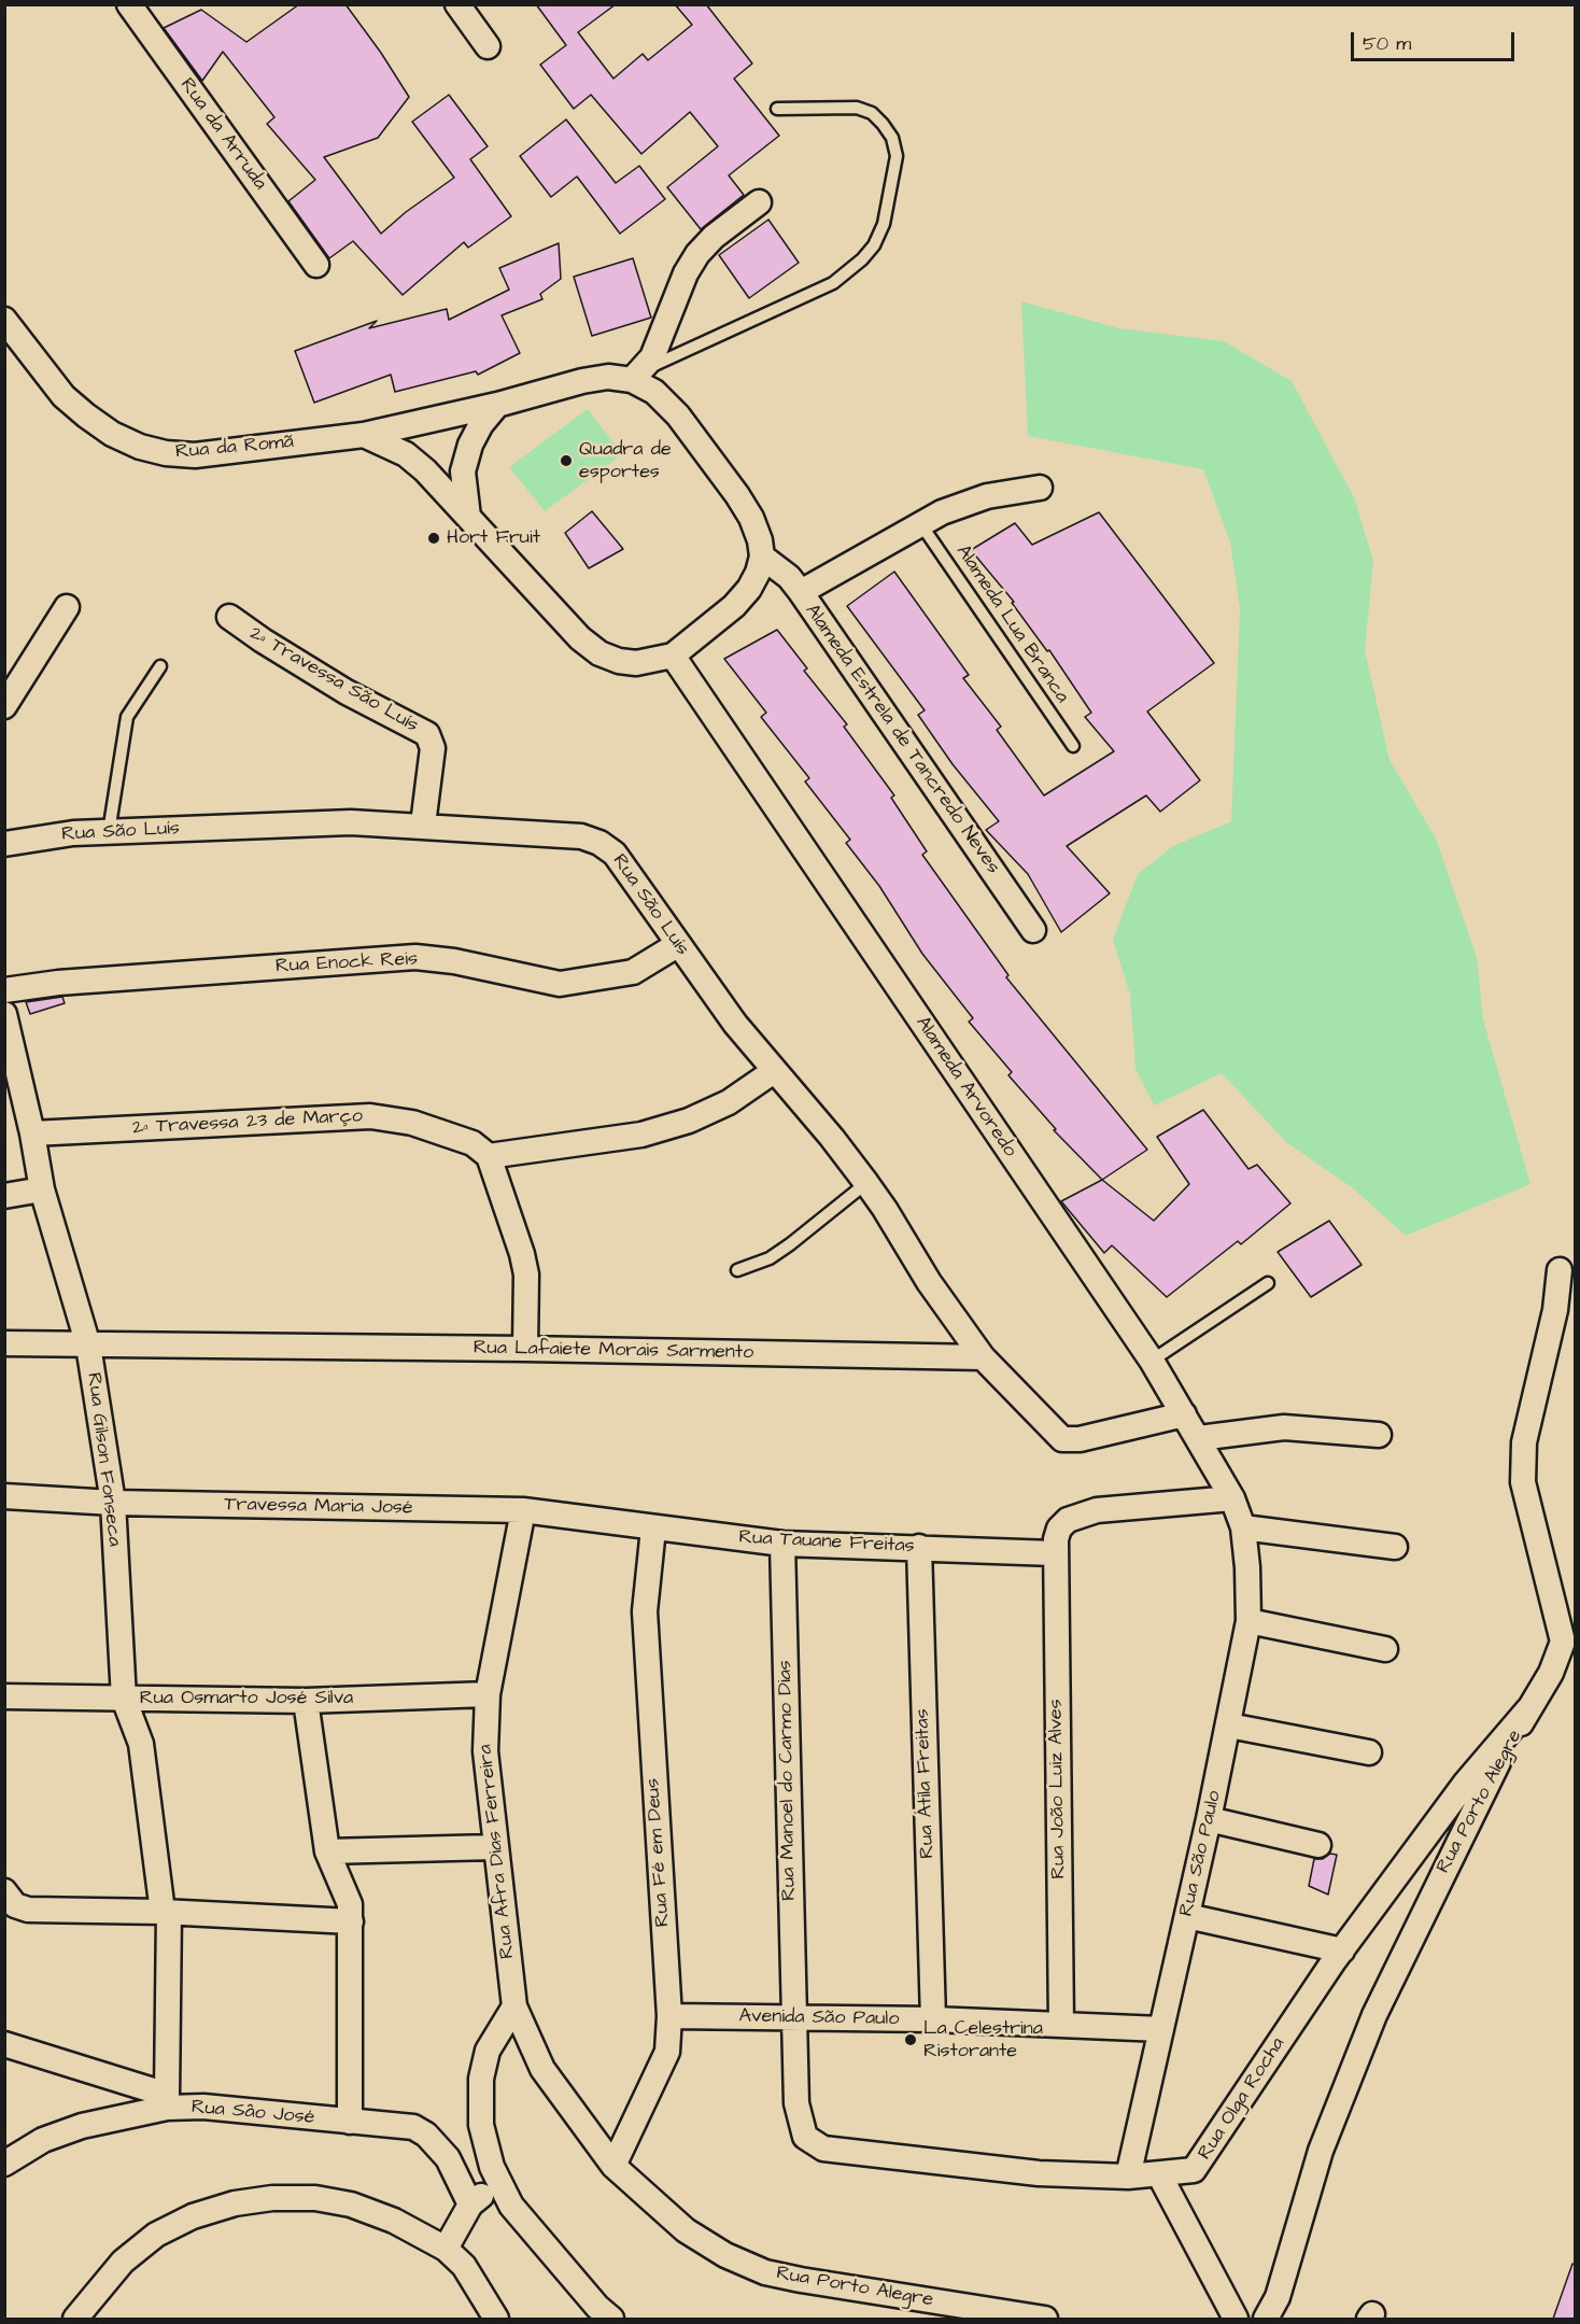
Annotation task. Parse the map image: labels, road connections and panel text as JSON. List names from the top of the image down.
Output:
{
  "streets": {
    "street": [
      "Rua da Arruda",
      "Rua da Romã",
      "2ª Travessa São Luís",
      "Alameda Estrela de Tancredo Neves",
      "Rua São Luís",
      "Rua Enock Reis",
      "Alameda Arvoredo",
      "2ª Travessa 23 de Março",
      "Rua Lafaiete Morais Sarmento",
      "Rua Gilson Fonseca",
      "Travessa Maria José",
      "Rua Tauane Freitas",
      "Rua Osmarto José Silva",
      "Rua Manoel do Carmo Dias",
      "Rua Átila Freitas",
      "Rua João Luiz Alves",
      "Rua Porto Alegre",
      "Rua Afra Dias Ferreira",
      "Rua Fé em Deus",
      "Rua São Paulo",
      "Avenida São Paulo",
      "Rua Olga Rocha",
      "Rua Sâo José"
    ],
    "lane": ["Alameda Lua Branca"]
  },
  "crossings": [
    ["2ª Travessa São Luís", "Rua São Luís"],
    ["Rua São Luís", "Rua Enock Reis"],
    ["Rua São Luís", "Rua Lafaiete Morais Sarmento"],
    ["Alameda Arvoredo", "Rua São Paulo"],
    ["2ª Travessa 23 de Março", "Rua Gilson Fonseca"],
    ["Rua Lafaiete Morais Sarmento", "Rua Gilson Fonseca"],
    ["Rua Gilson Fonseca", "Travessa Maria José"],
    ["Rua Gilson Fonseca", "Rua Osmarto José Silva"],
    ["Rua Gilson Fonseca", "Rua Sâo José"],
    ["Travessa Maria José", "Rua Tauane Freitas"],
    ["Travessa Maria José", "Rua Afra Dias Ferreira"],
    ["Rua Tauane Freitas", "Rua Manoel do Carmo Dias"],
    ["Rua Tauane Freitas", "Rua Átila Freitas"],
    ["Rua Tauane Freitas", "Rua João Luiz Alves"],
    ["Rua Tauane Freitas", "Rua Afra Dias Ferreira"],
    ["Rua Tauane Freitas", "Rua Fé em Deus"],
    ["Rua Osmarto José Silva", "Rua Afra Dias Ferreira"],
    ["Rua Manoel do Carmo Dias", "Avenida São Paulo"],
    ["Rua Manoel do Carmo Dias", "Rua Olga Rocha"],
    ["Rua Átila Freitas", "Avenida São Paulo"],
    ["Rua João Luiz Alves", "Avenida São Paulo"],
    ["Rua Porto Alegre", "Rua Afra Dias Ferreira"],
    ["Rua Porto Alegre", "Rua Fé em Deus"],
    ["Rua Porto Alegre", "Rua Olga Rocha"],
    ["Rua Fé em Deus", "Avenida São Paulo"],
    ["Rua São Paulo", "Avenida São Paulo"],
    ["Rua São Paulo", "Rua Olga Rocha"],
    ["Avenida São Paulo", "Rua Olga Rocha"]
  ],
  "places": ["Quadra de esportes", "Hort Fruit", "La Celestrina Ristorante"],
  "scale_bar": "50 m"
}
